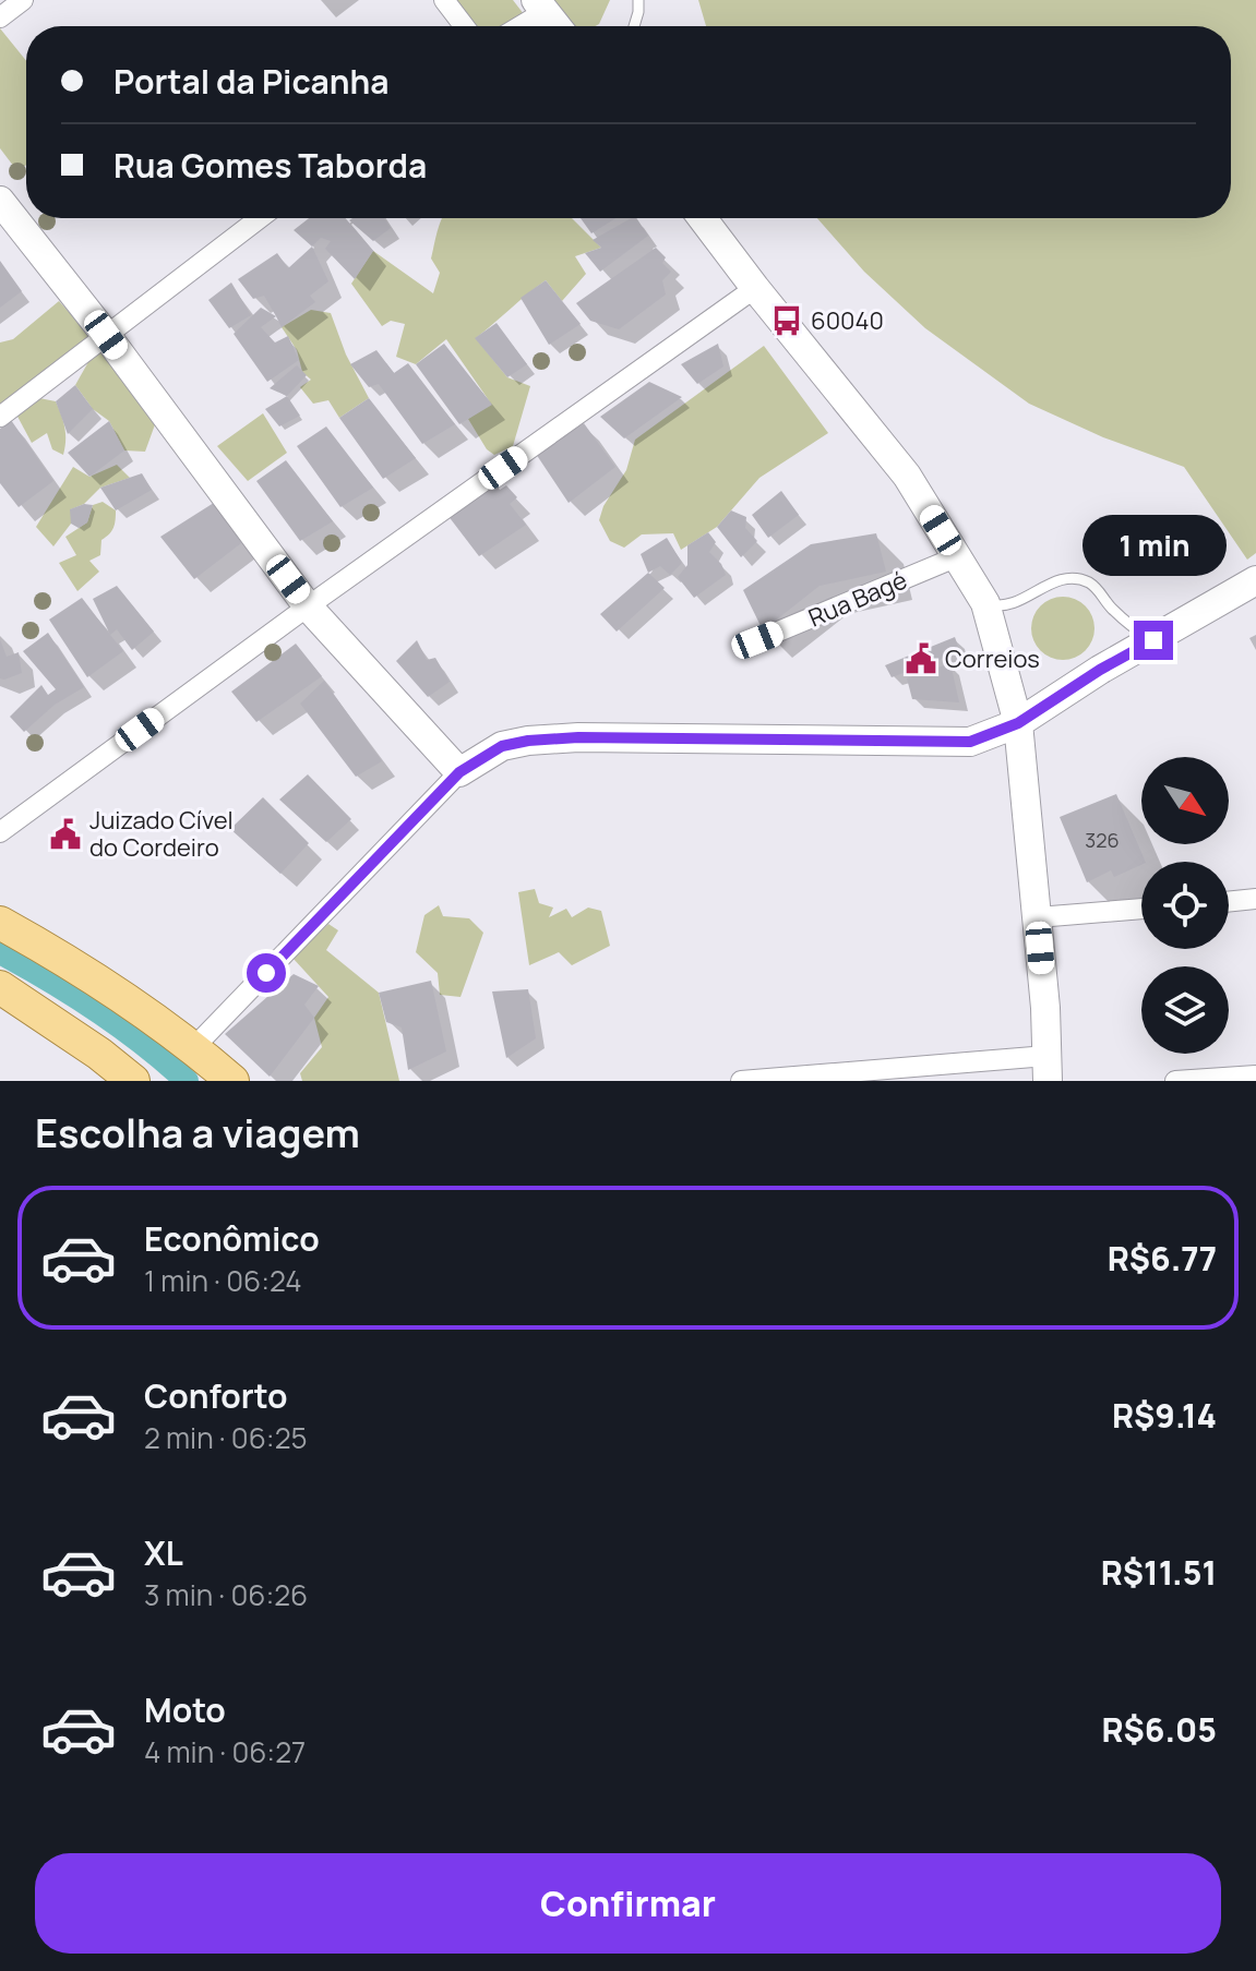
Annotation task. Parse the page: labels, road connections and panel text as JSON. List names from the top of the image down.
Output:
{
  "streets": {
    "street": ["Rua Bagé"]
  },
  "places": {
    "bus stop": ["60040"],
    "public building": ["Correios", "Juizado Cível do Cordeiro"]
  },
  "house_numbers": ["326"],
  "north": "bottom right",
  "page": {
    "banner": ["Portal da Picanha", "Rua Gomes Taborda"],
    "bubble": "1 min",
    "heading": "Escolha a viagem",
    "list": [
      {
        "name": "Econômico",
        "note": "1 min · 06:24",
        "value": "R$6.77"
      },
      {
        "name": "Conforto",
        "note": "2 min · 06:25",
        "value": "R$9.14"
      },
      {
        "name": "XL",
        "note": "3 min · 06:26",
        "value": "R$11.51"
      },
      {
        "name": "Moto",
        "note": "4 min · 06:27",
        "value": "R$6.05"
      }
    ],
    "buttons": "Confirmar"
  }
}
